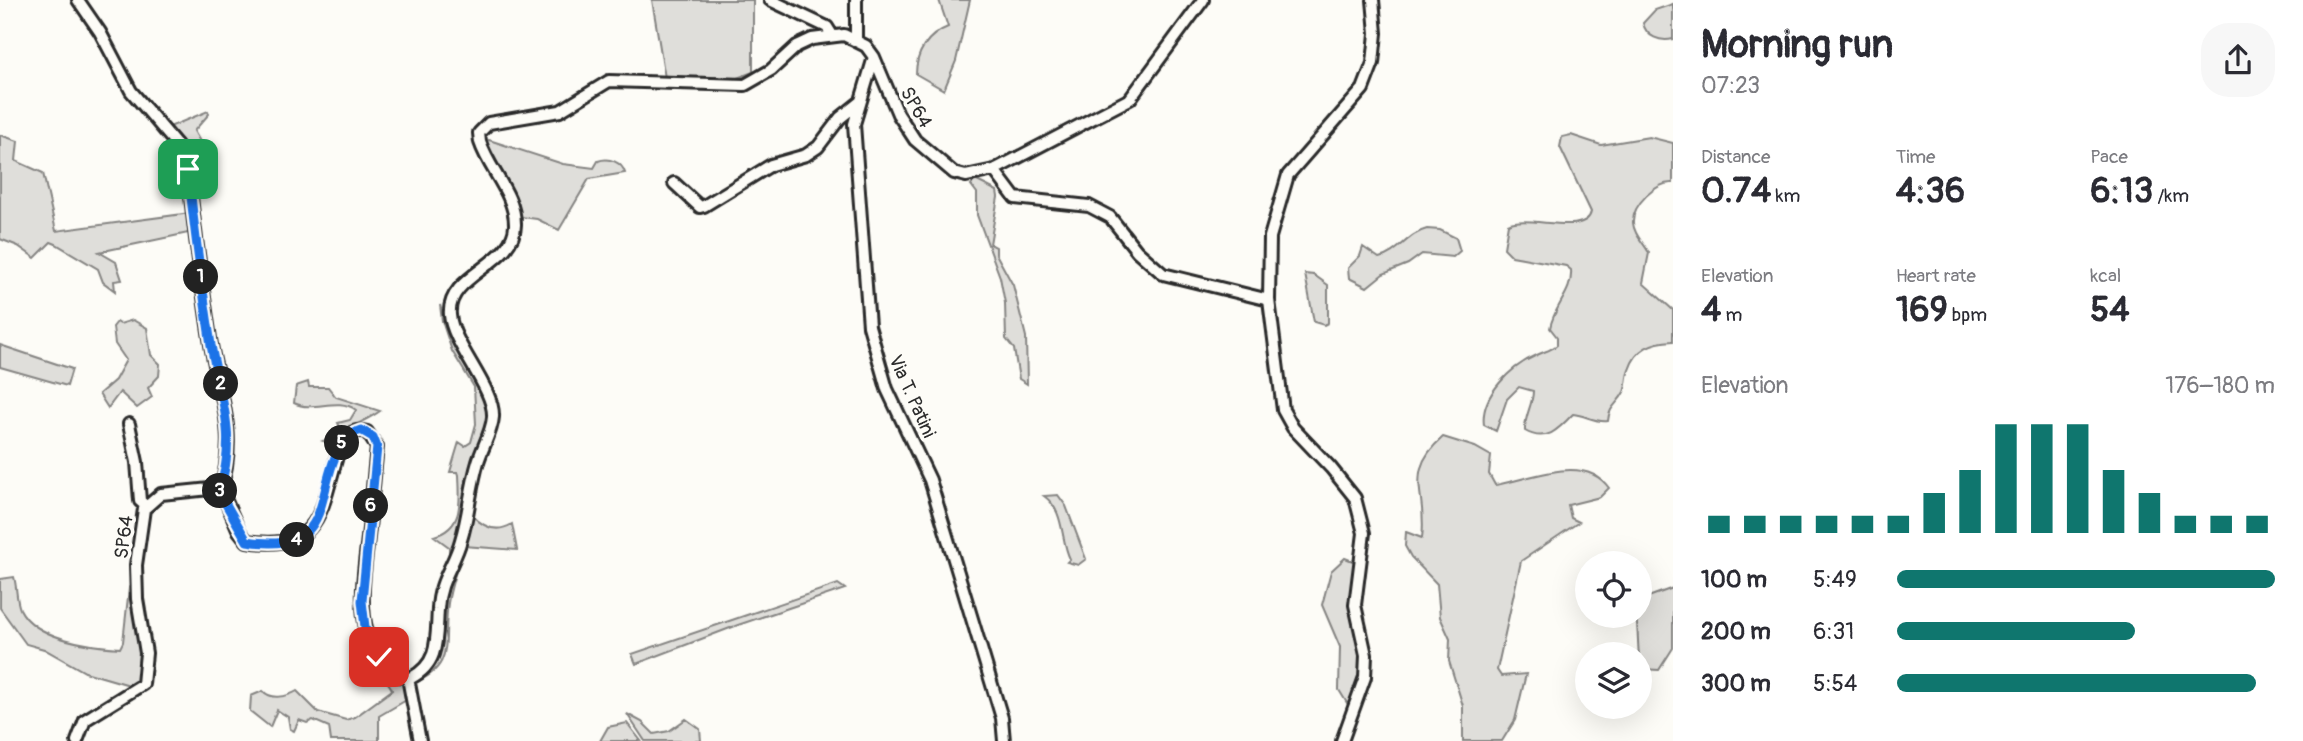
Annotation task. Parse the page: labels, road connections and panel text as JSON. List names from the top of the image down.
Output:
{
  "streets": {
    "street": ["SP64", "Via T. Patini"]
  },
  "crossings": [
    ["SP64", "Via T. Patini"]
  ],
  "page": {
    "heading": ["Morning run", "07:23"],
    "stats": [
      ["Distance", "0.74 km"],
      ["Time", "4:36"],
      ["Pace", "6:13 /km"],
      ["Elevation", "4 m"],
      ["Heart rate", "169 bpm"],
      ["kcal", "54"]
    ],
    "pins": [
      "1",
      "2",
      "5",
      "3",
      "6",
      "4"
    ],
    "chart": ["Elevation", "176–180 m"],
    "list": [
      {
        "name": "100 m",
        "note": "5:49"
      },
      {
        "name": "200 m",
        "note": "6:31"
      },
      {
        "name": "300 m",
        "note": "5:54"
      }
    ]
  }
}
